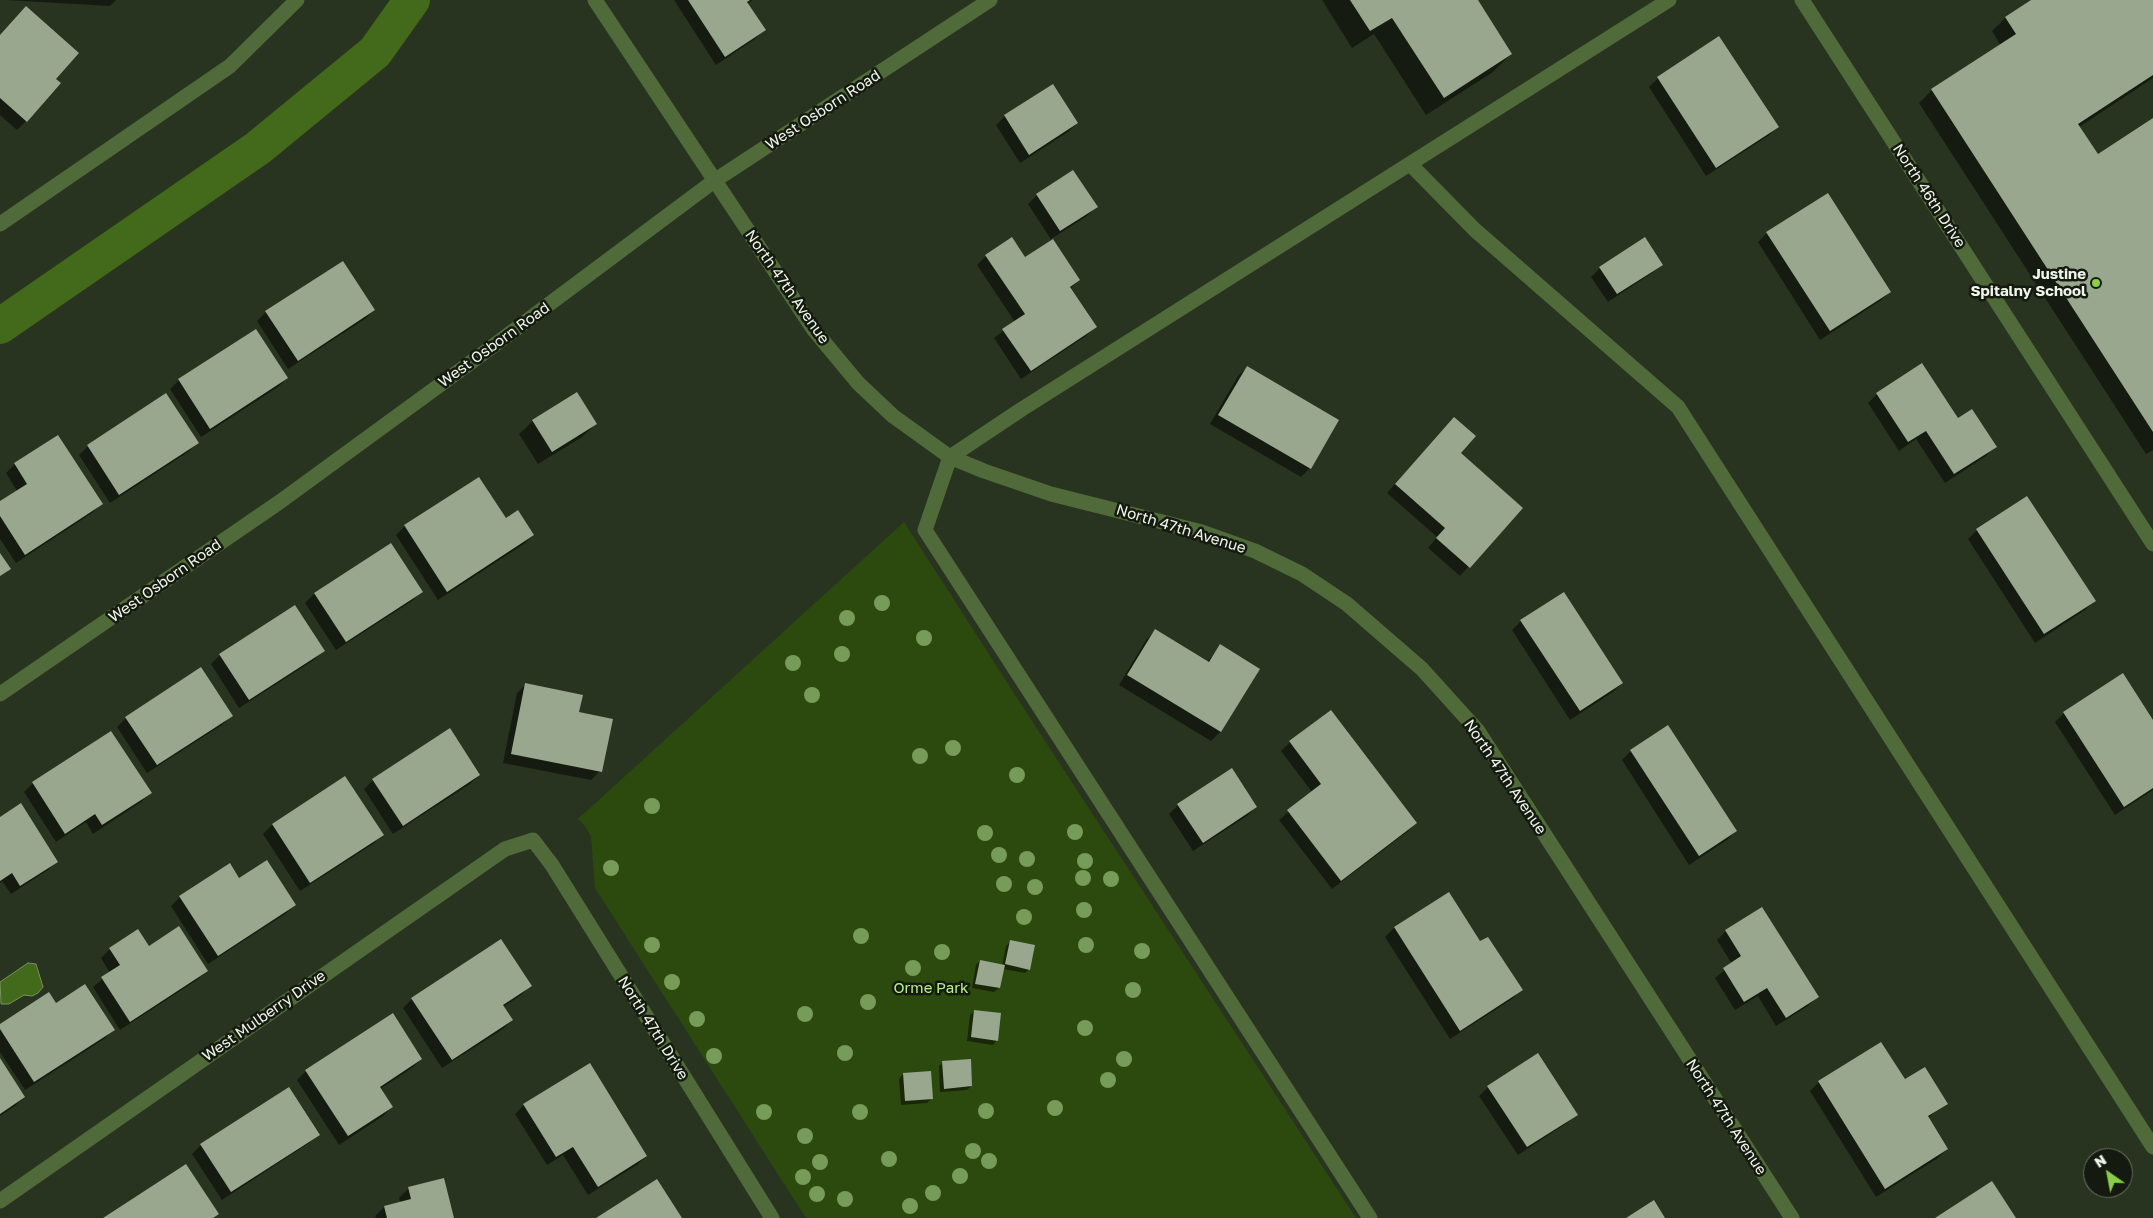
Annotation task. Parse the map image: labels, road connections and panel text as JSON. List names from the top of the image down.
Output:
{
  "streets": {
    "street": [
      "West Osborn Road",
      "North 46th Drive",
      "North 47th Avenue",
      "West Mulberry Drive",
      "North 47th Drive"
    ]
  },
  "crossings": [
    ["West Osborn Road", "North 47th Avenue"],
    ["West Mulberry Drive", "North 47th Drive"]
  ],
  "parks": ["Orme Park"],
  "places": ["Justine Spitalny School"],
  "north": "top left"
}
